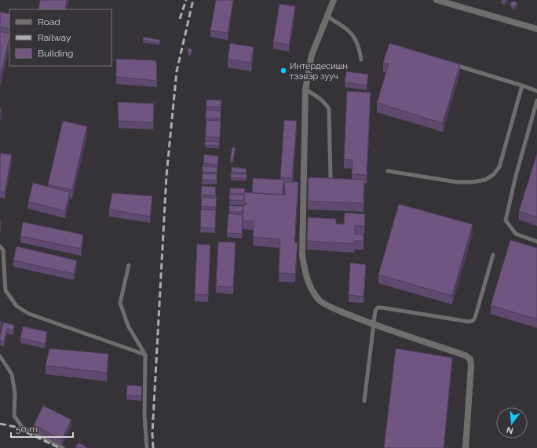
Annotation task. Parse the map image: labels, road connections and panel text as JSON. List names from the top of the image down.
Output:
{
  "places": ["Интердесишн тээвэр зууч"],
  "legend": ["Road", "Railway", "Building"],
  "scale_bar": "50 m",
  "north": "bottom"
}
